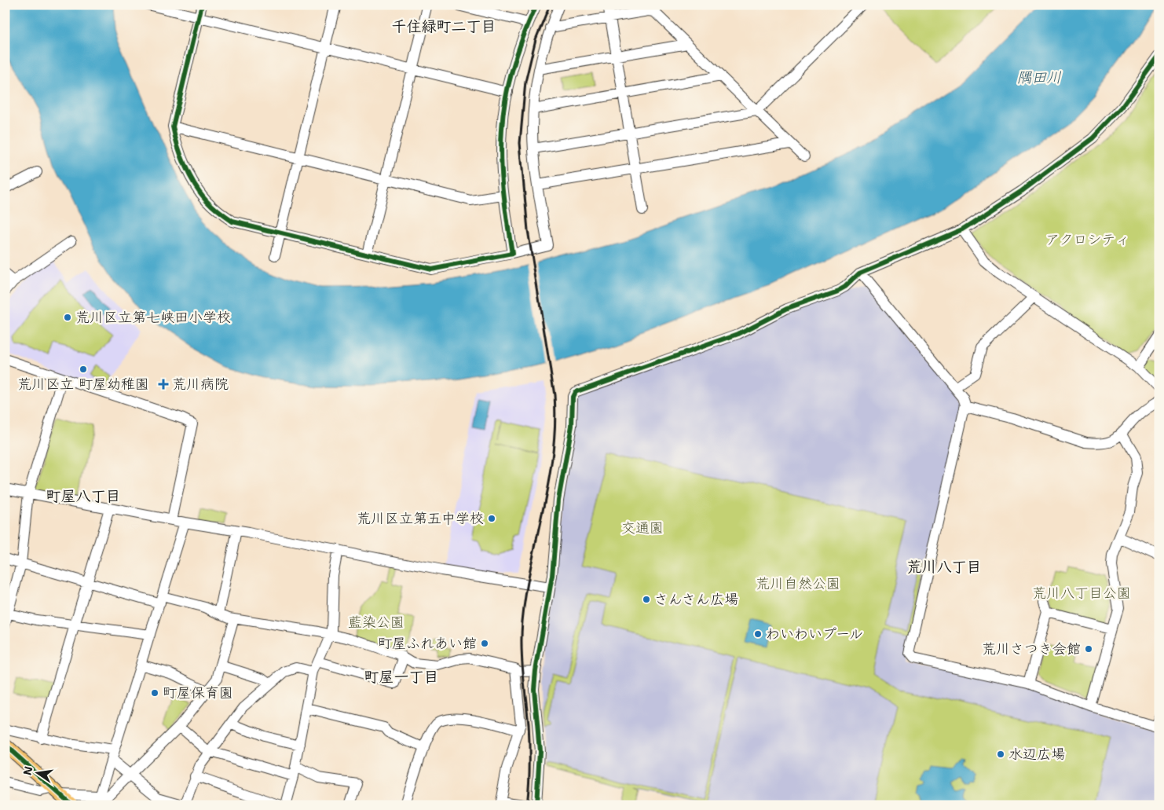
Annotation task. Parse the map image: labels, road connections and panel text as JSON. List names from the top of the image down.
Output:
{
  "districts": [
    "千住緑町二丁目",
    "町屋八丁目",
    "荒川八丁目",
    "町屋一丁目"
  ],
  "water": ["隅田川"],
  "parks": [
    "アクロシティ",
    "交通園",
    "荒川自然公園",
    "荒川八丁目公園",
    "藍染公園"
  ],
  "places": {
    "other": [
      "荒川区立第七峡田小学校",
      "荒川区立 町屋幼稚園",
      "荒川区立第五中学校",
      "さんさん広場",
      "わいわいプール",
      "町屋ふれあい館",
      "荒川さつき会館",
      "町屋保育園",
      "水辺広場"
    ],
    "health": ["荒川病院"]
  },
  "north": "left"
}
